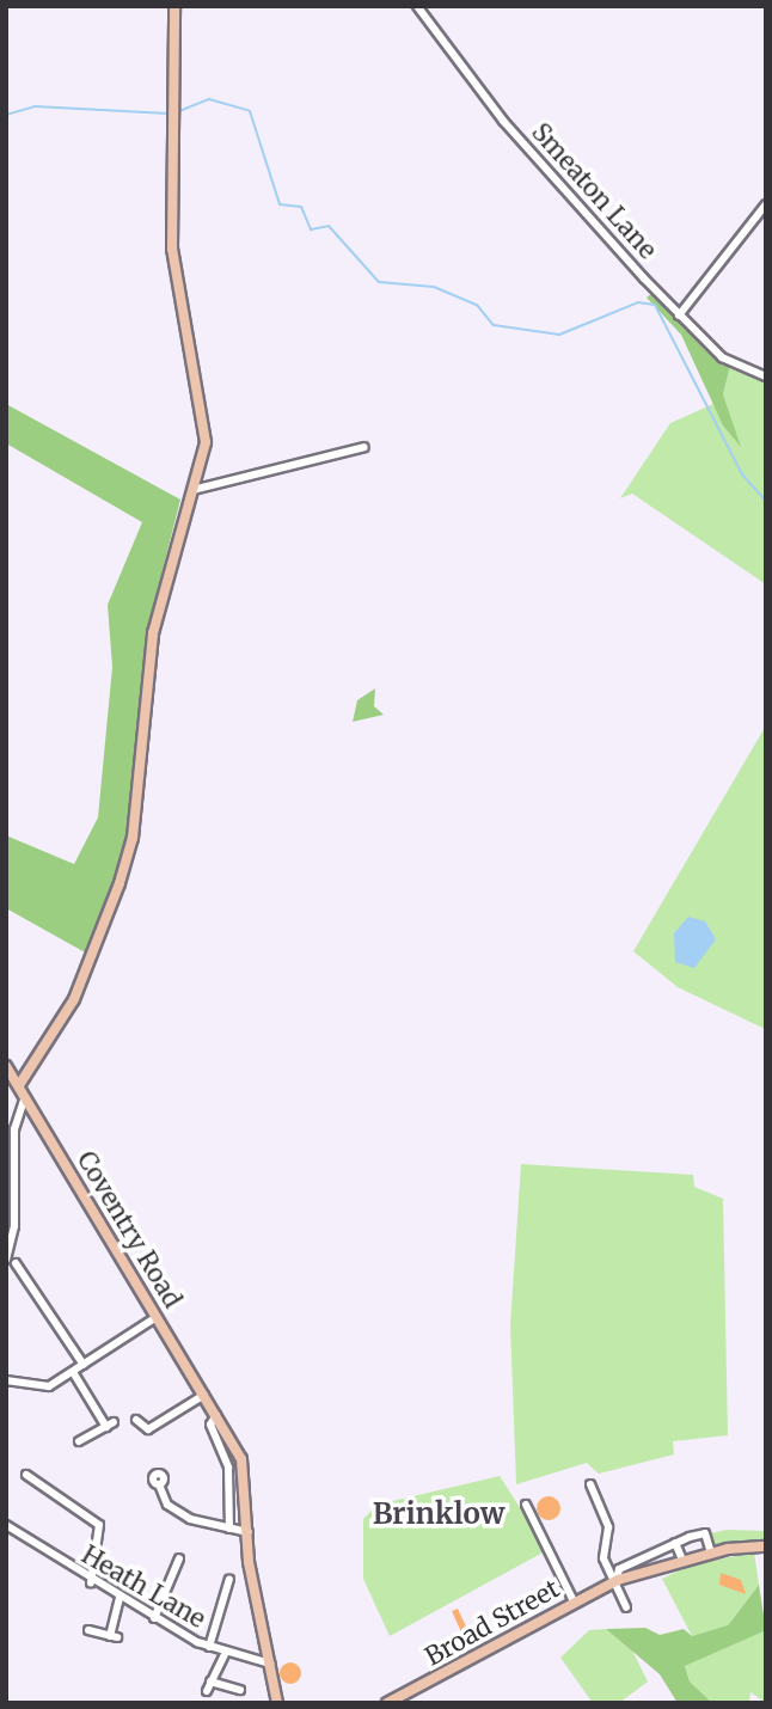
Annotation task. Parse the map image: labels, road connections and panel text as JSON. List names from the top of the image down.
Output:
{
  "streets": {
    "main road": ["Coventry Road", "Broad Street"],
    "street": ["Smeaton Lane", "Heath Lane"]
  },
  "crossings": [
    ["Coventry Road", "Heath Lane"]
  ],
  "districts": ["Brinklow"]
}
